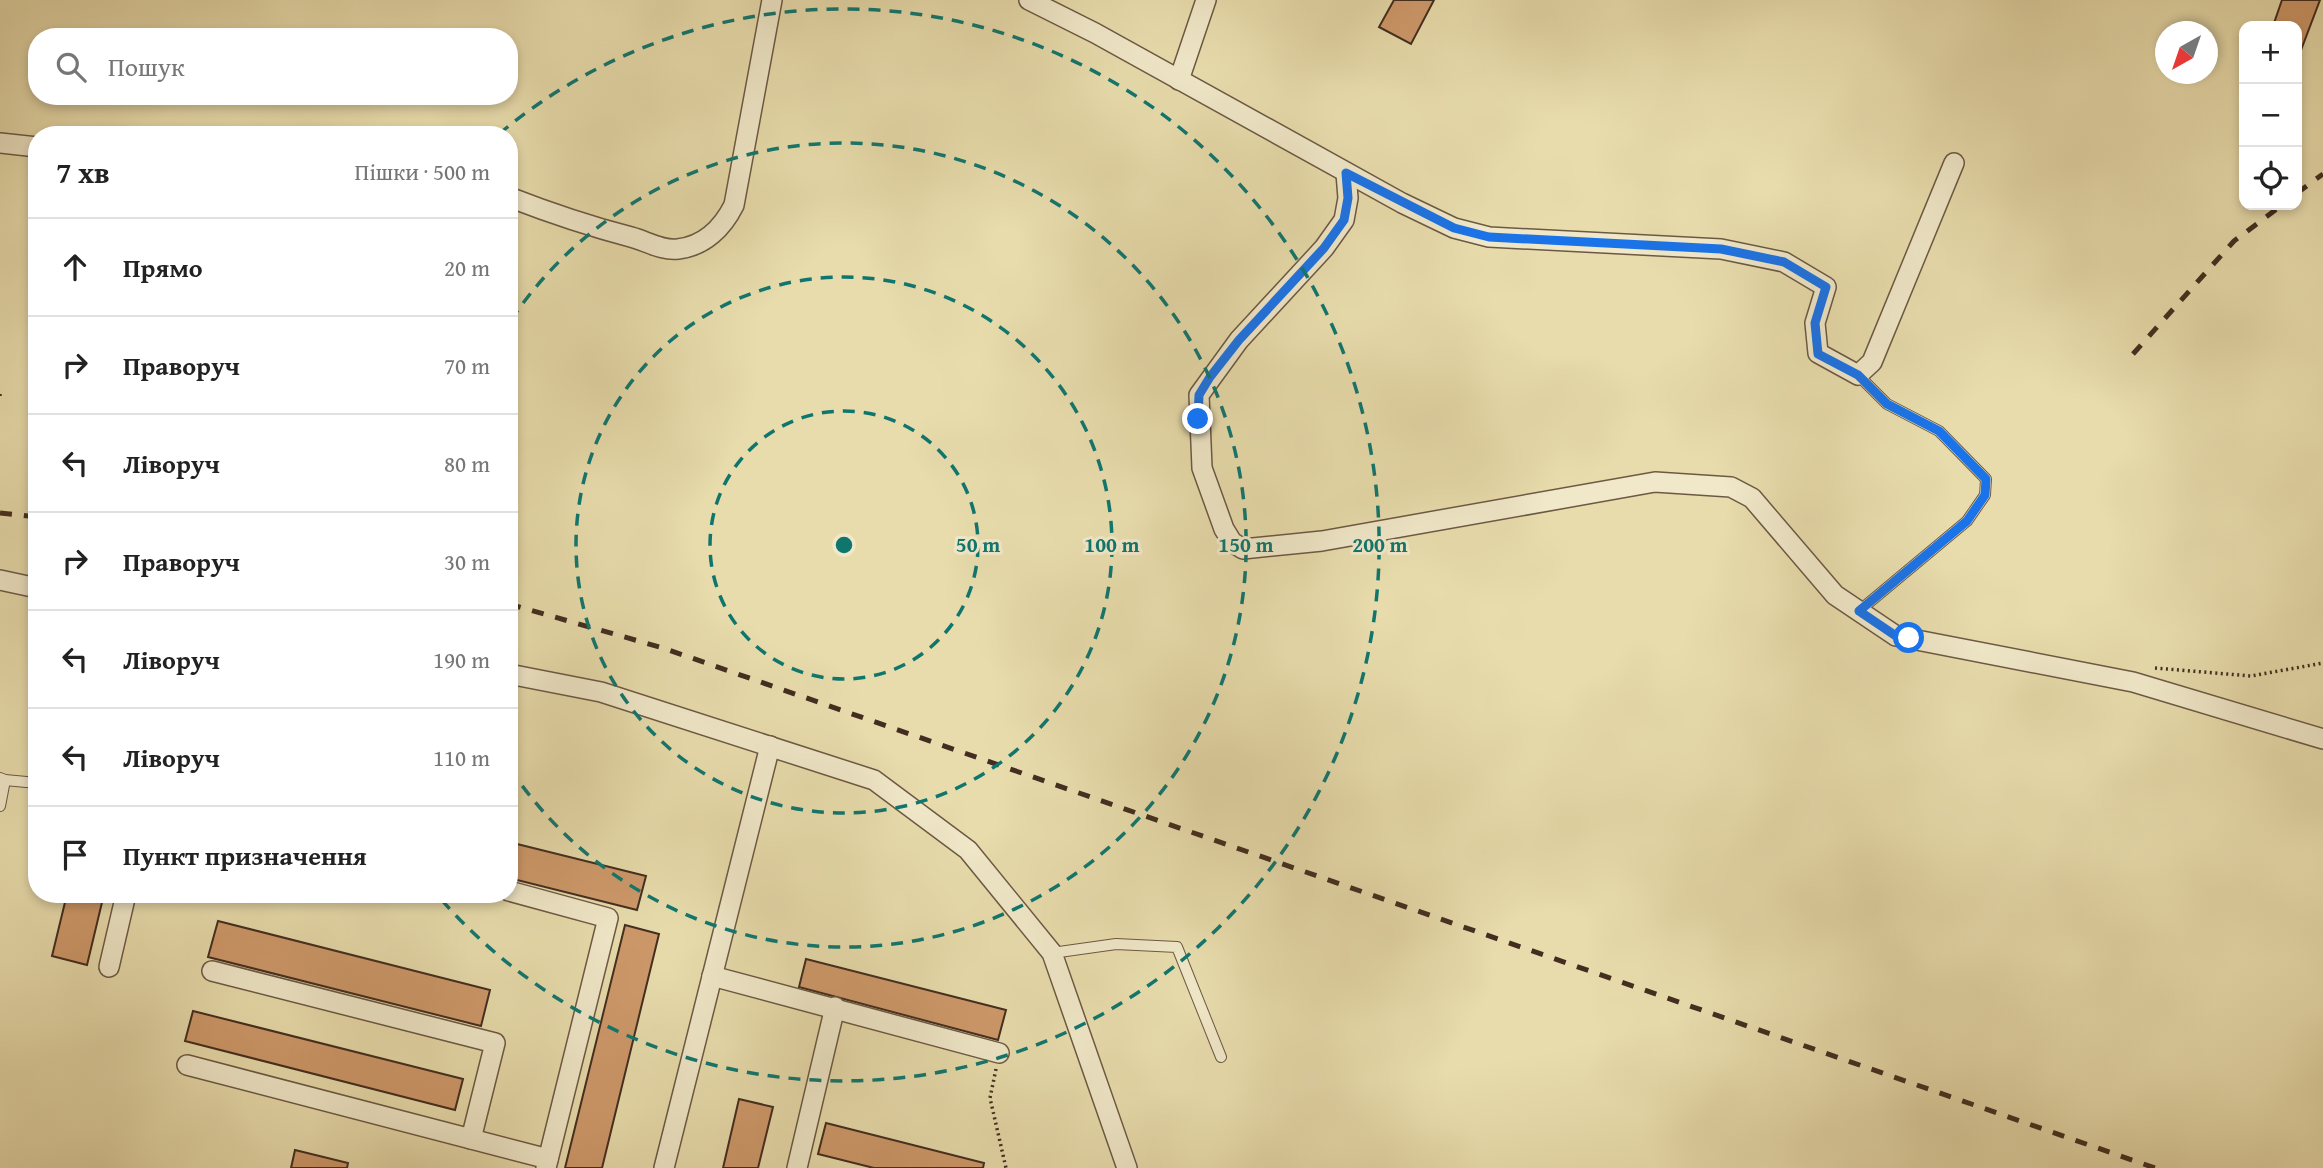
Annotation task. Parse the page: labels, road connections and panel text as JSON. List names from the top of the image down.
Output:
{
  "north": "bottom left",
  "page": {
    "map_buttons": ["+", "−"],
    "search": "Пошук",
    "heading": ["7 хв", "Пішки · 500 m"],
    "list": [
      ["Прямо", "20 m"],
      ["Праворуч", "70 m"],
      ["Ліворуч", "80 m"],
      ["Праворуч", "30 m"],
      ["Ліворуч", "190 m"],
      ["Ліворуч", "110 m"],
      "Пункт призначення"
    ]
  },
  "rings": [
    "50 m",
    "100 m",
    "150 m",
    "200 m"
  ]
}
